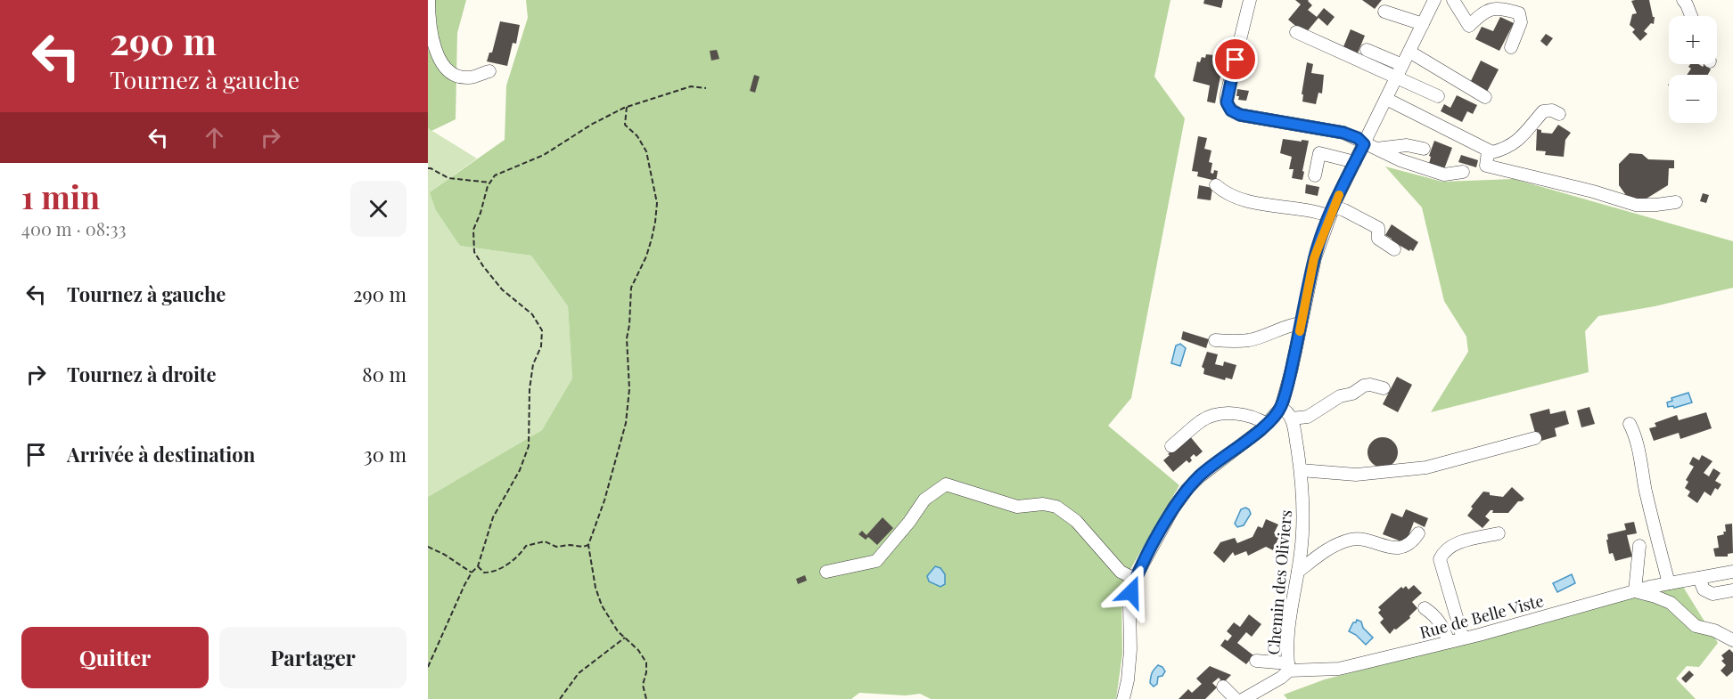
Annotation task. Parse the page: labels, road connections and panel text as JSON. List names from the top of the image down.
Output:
{
  "streets": {
    "street": ["Chemin des Oliviers", "Rue de Belle Viste"]
  },
  "crossings": [
    ["Chemin des Oliviers", "Rue de Belle Viste"]
  ],
  "page": {
    "turn": ["290 m", "Tournez à gauche"],
    "map_buttons": ["+", "−"],
    "heading": ["1 min", "400 m · 08:33"],
    "list": [
      {
        "name": "Tournez à gauche",
        "value": "290 m"
      },
      {
        "name": "Tournez à droite",
        "value": "80 m"
      },
      {
        "name": "Arrivée à destination",
        "value": "30 m"
      }
    ],
    "buttons": ["Quitter", "Partager"]
  }
}
